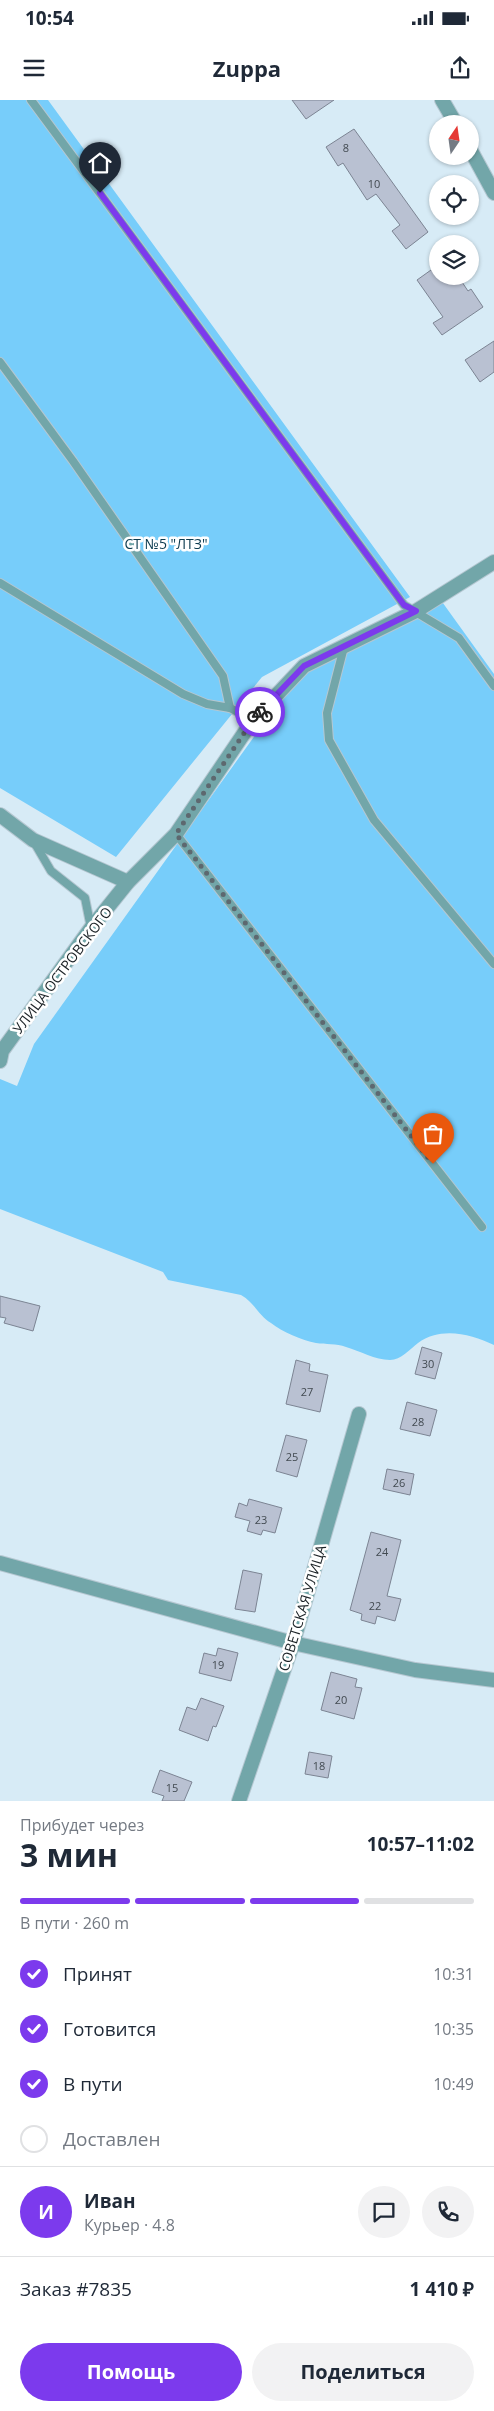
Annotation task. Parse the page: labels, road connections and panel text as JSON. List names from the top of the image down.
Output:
{
  "streets": {
    "street": ["УЛИЦА ОСТРОВСКОГО", "СОВЕТСКАЯ УЛИЦА"]
  },
  "parks": ["СТ №5 \"ЛТЗ\""],
  "house_numbers": [
    "8",
    "10",
    "30",
    "27",
    "28",
    "25",
    "26",
    "23",
    "24",
    "22",
    "19",
    "20",
    "18",
    "15"
  ],
  "north": "top",
  "page": {
    "status": "10:54",
    "header": "Zuppa",
    "heading": ["3 мин", "Прибудет через", "10:57–11:02"],
    "panel": [
      "Иван",
      "Курьер · 4.8",
      "Заказ #7835",
      "1 410 ₽"
    ],
    "bar": "В пути · 260 m",
    "list": [
      ["Принят", "10:31"],
      ["Готовится", "10:35"],
      ["В пути", "10:49"],
      "Доставлен"
    ],
    "round": "И",
    "buttons": ["Помощь", "Поделиться"]
  }
}
